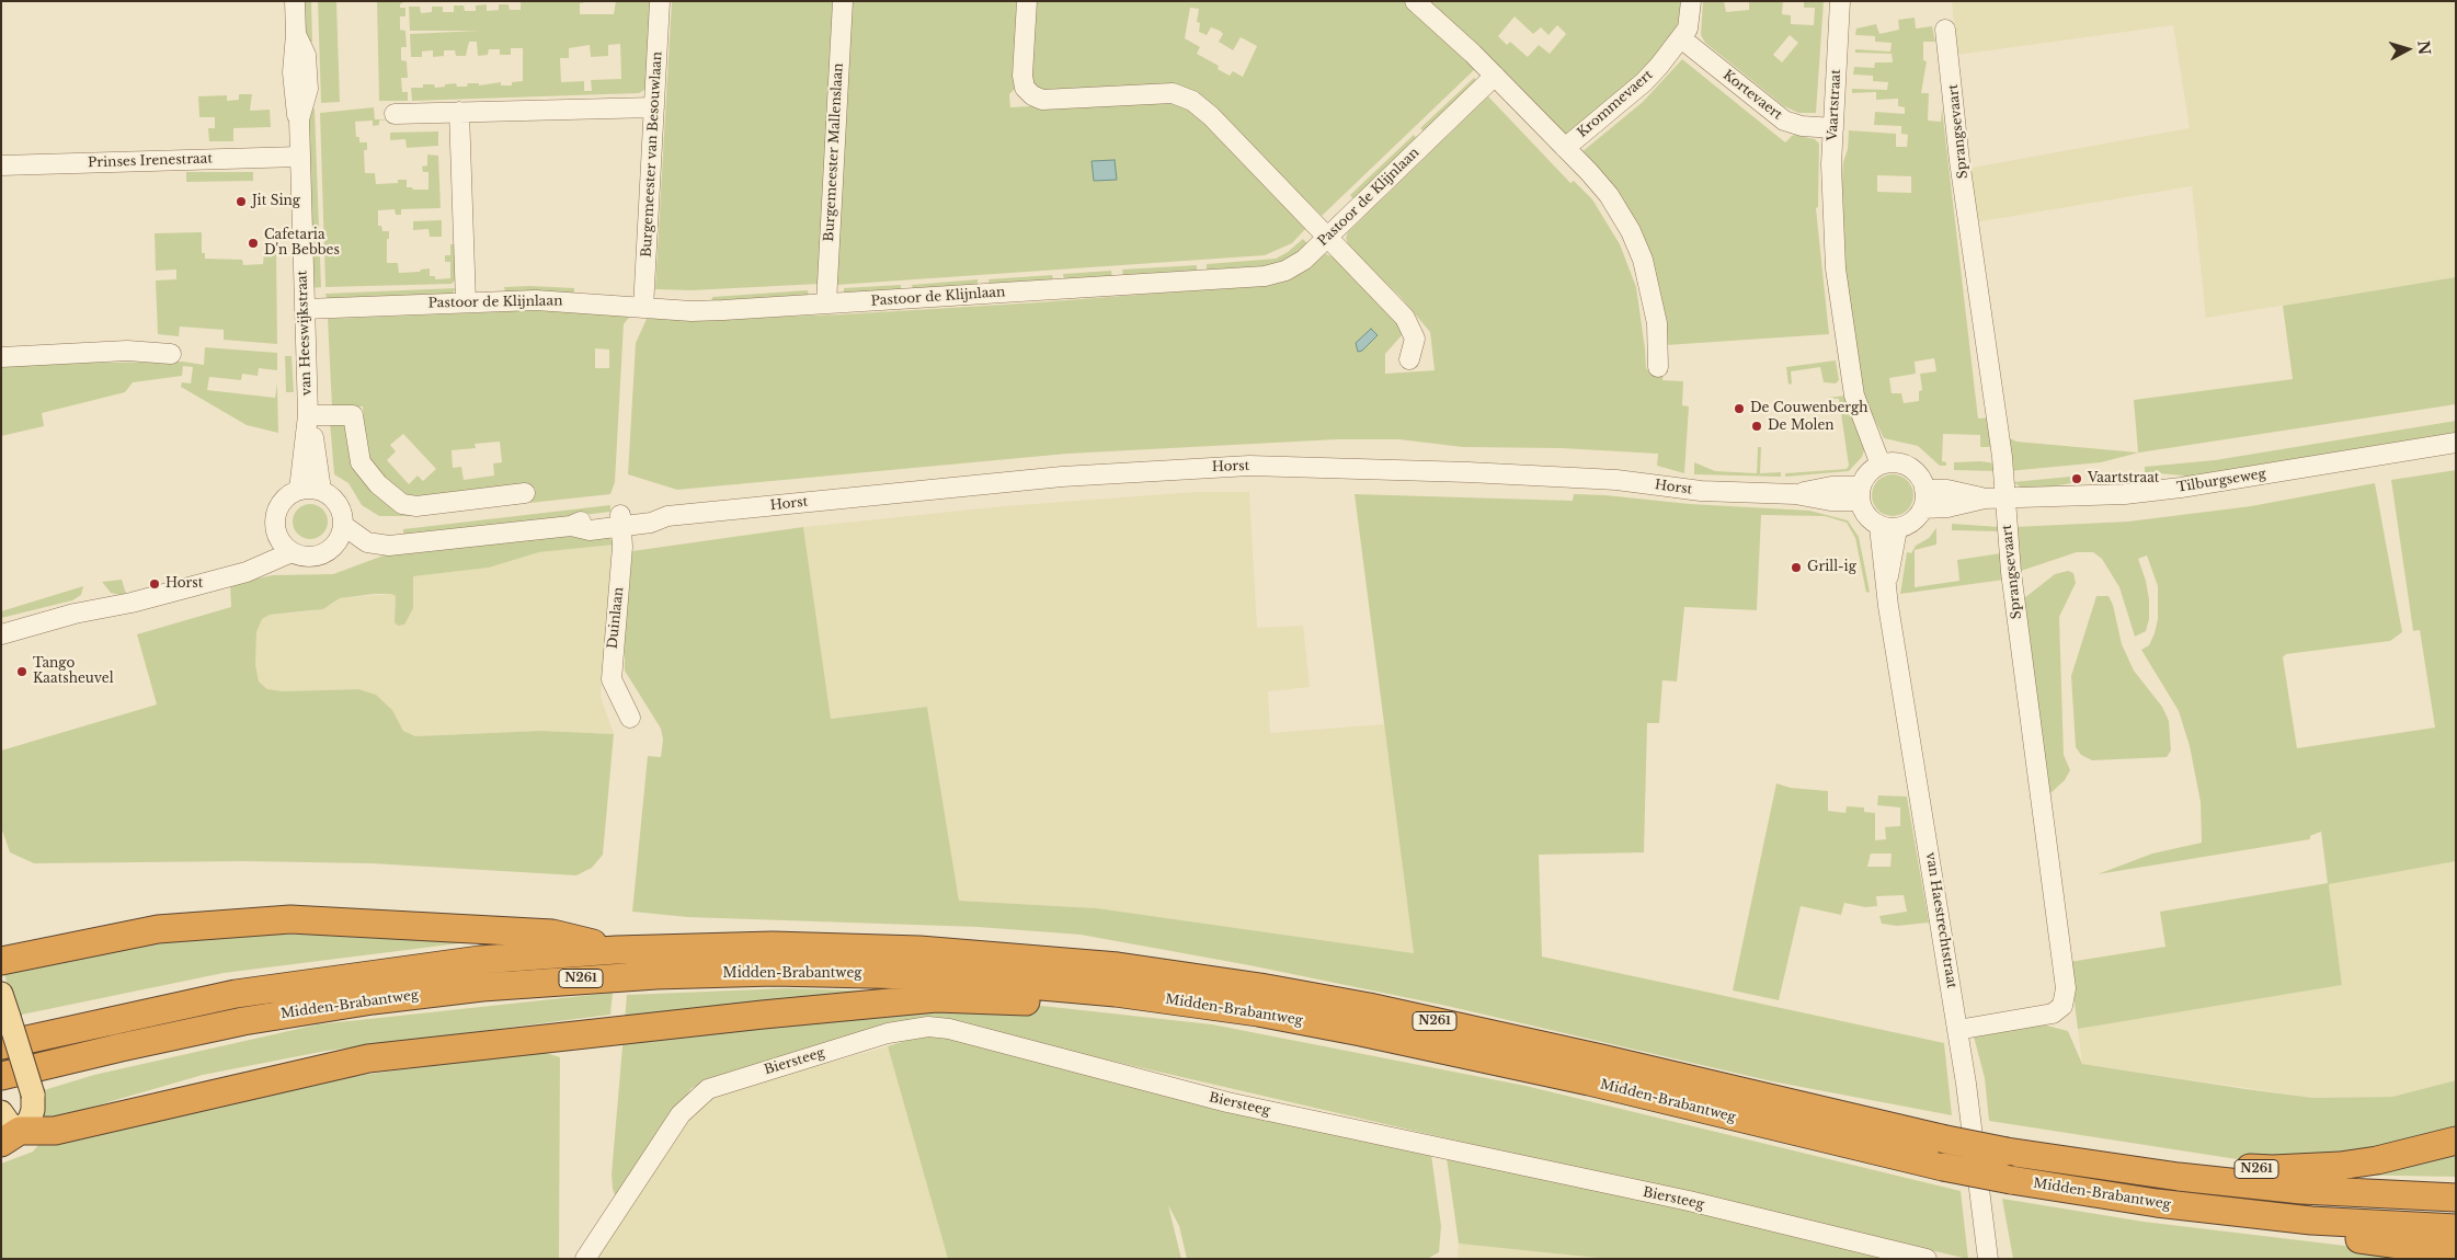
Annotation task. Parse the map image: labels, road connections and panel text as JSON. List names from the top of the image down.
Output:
{
  "streets": {
    "highway": ["Midden-Brabantweg", "N261"],
    "street": [
      "Kortevaert",
      "Krommevaert",
      "Vaartstraat",
      "Sprangsevaart",
      "Burgemeester Mallenslaan",
      "Burgemeester van Besouwlaan",
      "Prinses Irenestraat",
      "Pastoor de Klijnlaan",
      "van Heeswijkstraat",
      "Horst",
      "Tilburgseweg",
      "Duinlaan",
      "van Haestrechtstraat",
      "Biersteeg"
    ]
  },
  "crossings": [
    ["Kortevaert", "Krommevaert"],
    ["Kortevaert", "Vaartstraat"],
    ["Vaartstraat", "Horst"],
    ["Vaartstraat", "Tilburgseweg"],
    ["Vaartstraat", "van Haestrechtstraat"],
    ["Sprangsevaart", "Tilburgseweg"],
    ["Sprangsevaart", "van Haestrechtstraat"],
    ["Burgemeester Mallenslaan", "Pastoor de Klijnlaan"],
    ["Burgemeester van Besouwlaan", "Pastoor de Klijnlaan"],
    ["Prinses Irenestraat", "van Heeswijkstraat"],
    ["Pastoor de Klijnlaan", "van Heeswijkstraat"],
    ["van Heeswijkstraat", "Horst"],
    ["Horst", "Tilburgseweg"],
    ["Horst", "Duinlaan"],
    ["Horst", "van Haestrechtstraat"],
    ["Tilburgseweg", "van Haestrechtstraat"],
    ["Midden-Brabantweg", "N261"]
  ],
  "places": [
    "Jit Sing",
    "Cafetaria D'n Bebbes",
    "De Couwenbergh",
    "De Molen",
    "Vaartstraat",
    "Grill-ig",
    "Horst",
    "Tango Kaatsheuvel"
  ],
  "north": "right"
}
